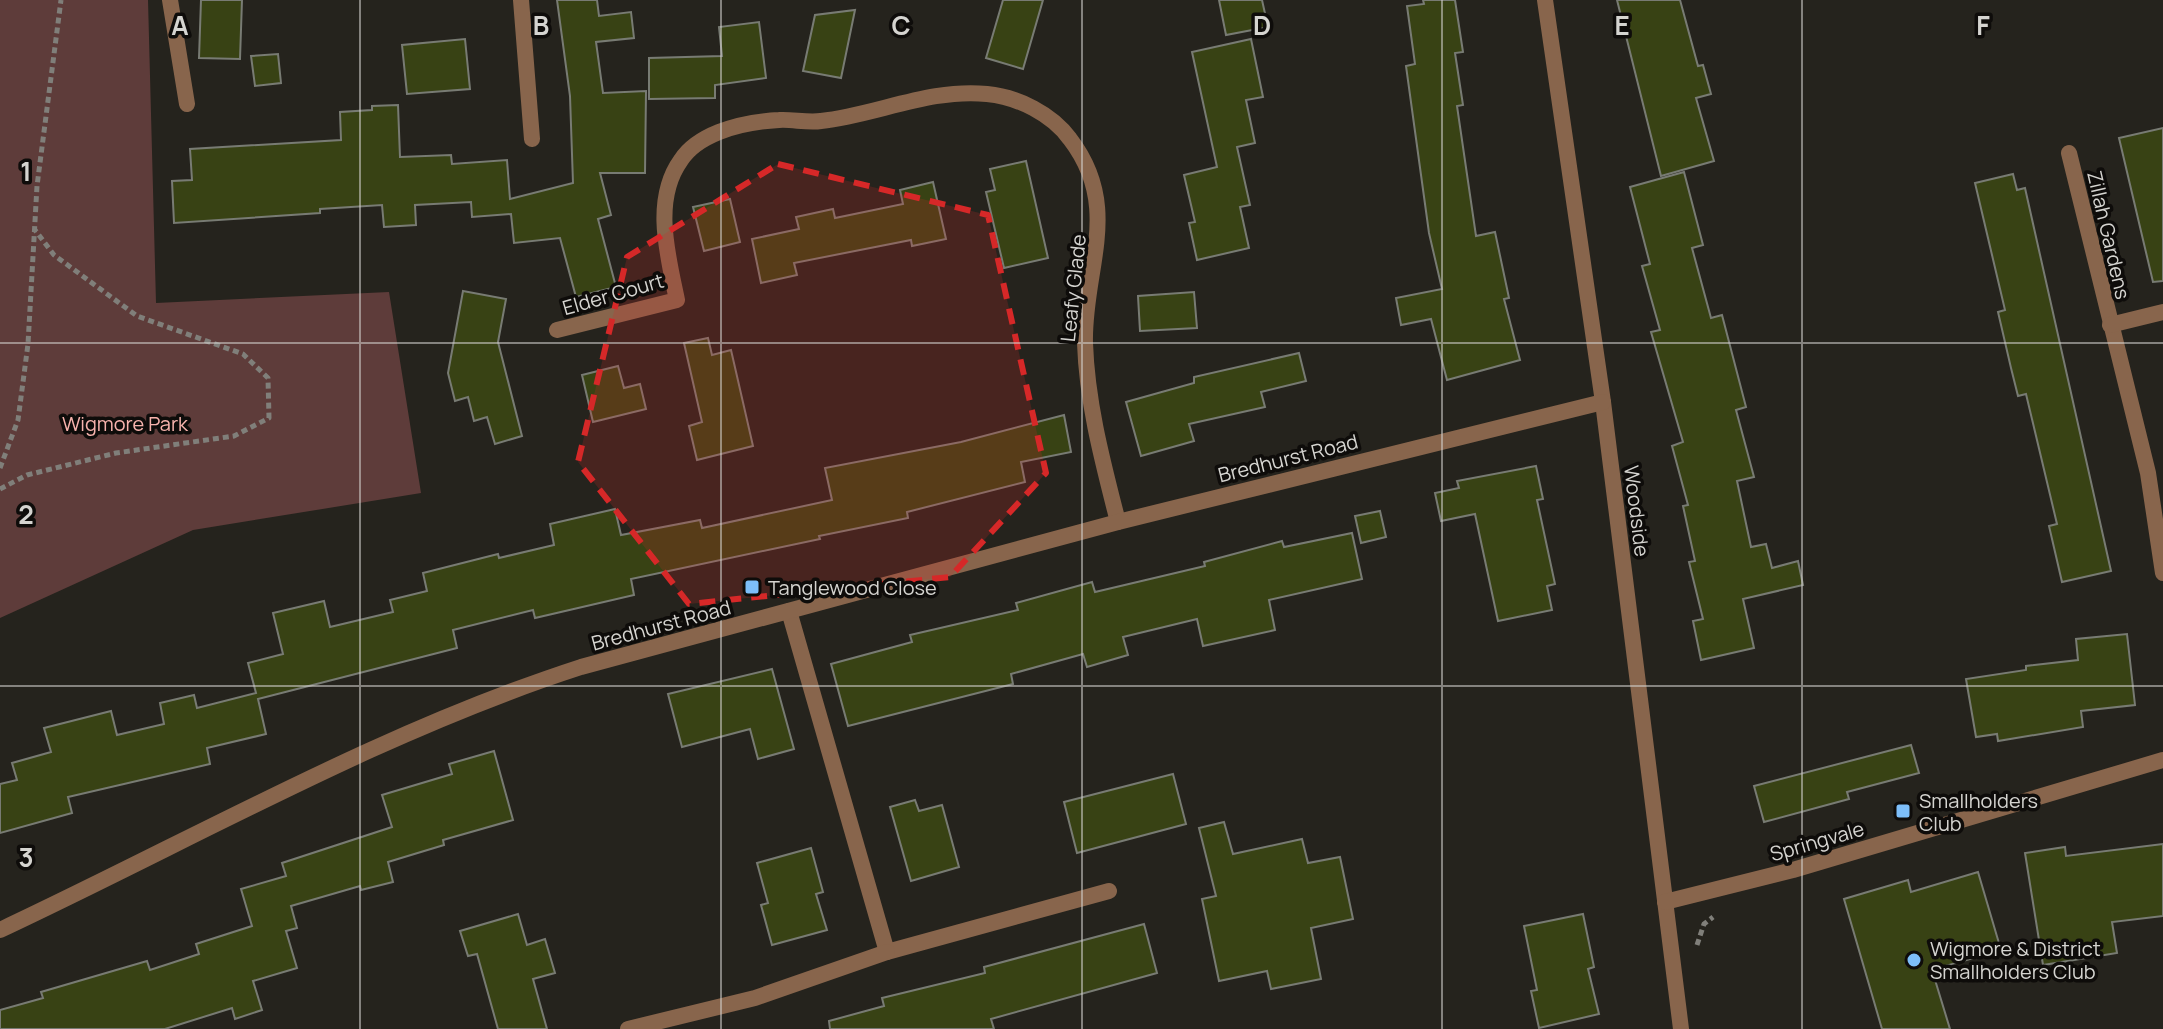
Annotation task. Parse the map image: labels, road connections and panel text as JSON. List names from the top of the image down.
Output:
{
  "streets": {
    "street": [
      "Zillah Gardens",
      "Leafy Glade",
      "Elder Court",
      "Bredhurst Road",
      "Woodside",
      "Springvale"
    ]
  },
  "crossings": [
    ["Leafy Glade", "Elder Court"],
    ["Leafy Glade", "Bredhurst Road"],
    ["Bredhurst Road", "Woodside"],
    ["Woodside", "Springvale"]
  ],
  "parks": ["Wigmore Park"],
  "places": {
    "transit": ["Tanglewood Close", "Smallholders Club"],
    "other": ["Wigmore & District Smallholders Club"]
  },
  "grid": {
    "columns": [
      "A",
      "B",
      "C",
      "D",
      "E",
      "F"
    ],
    "rows": ["1", "2", "3"]
  }
}
